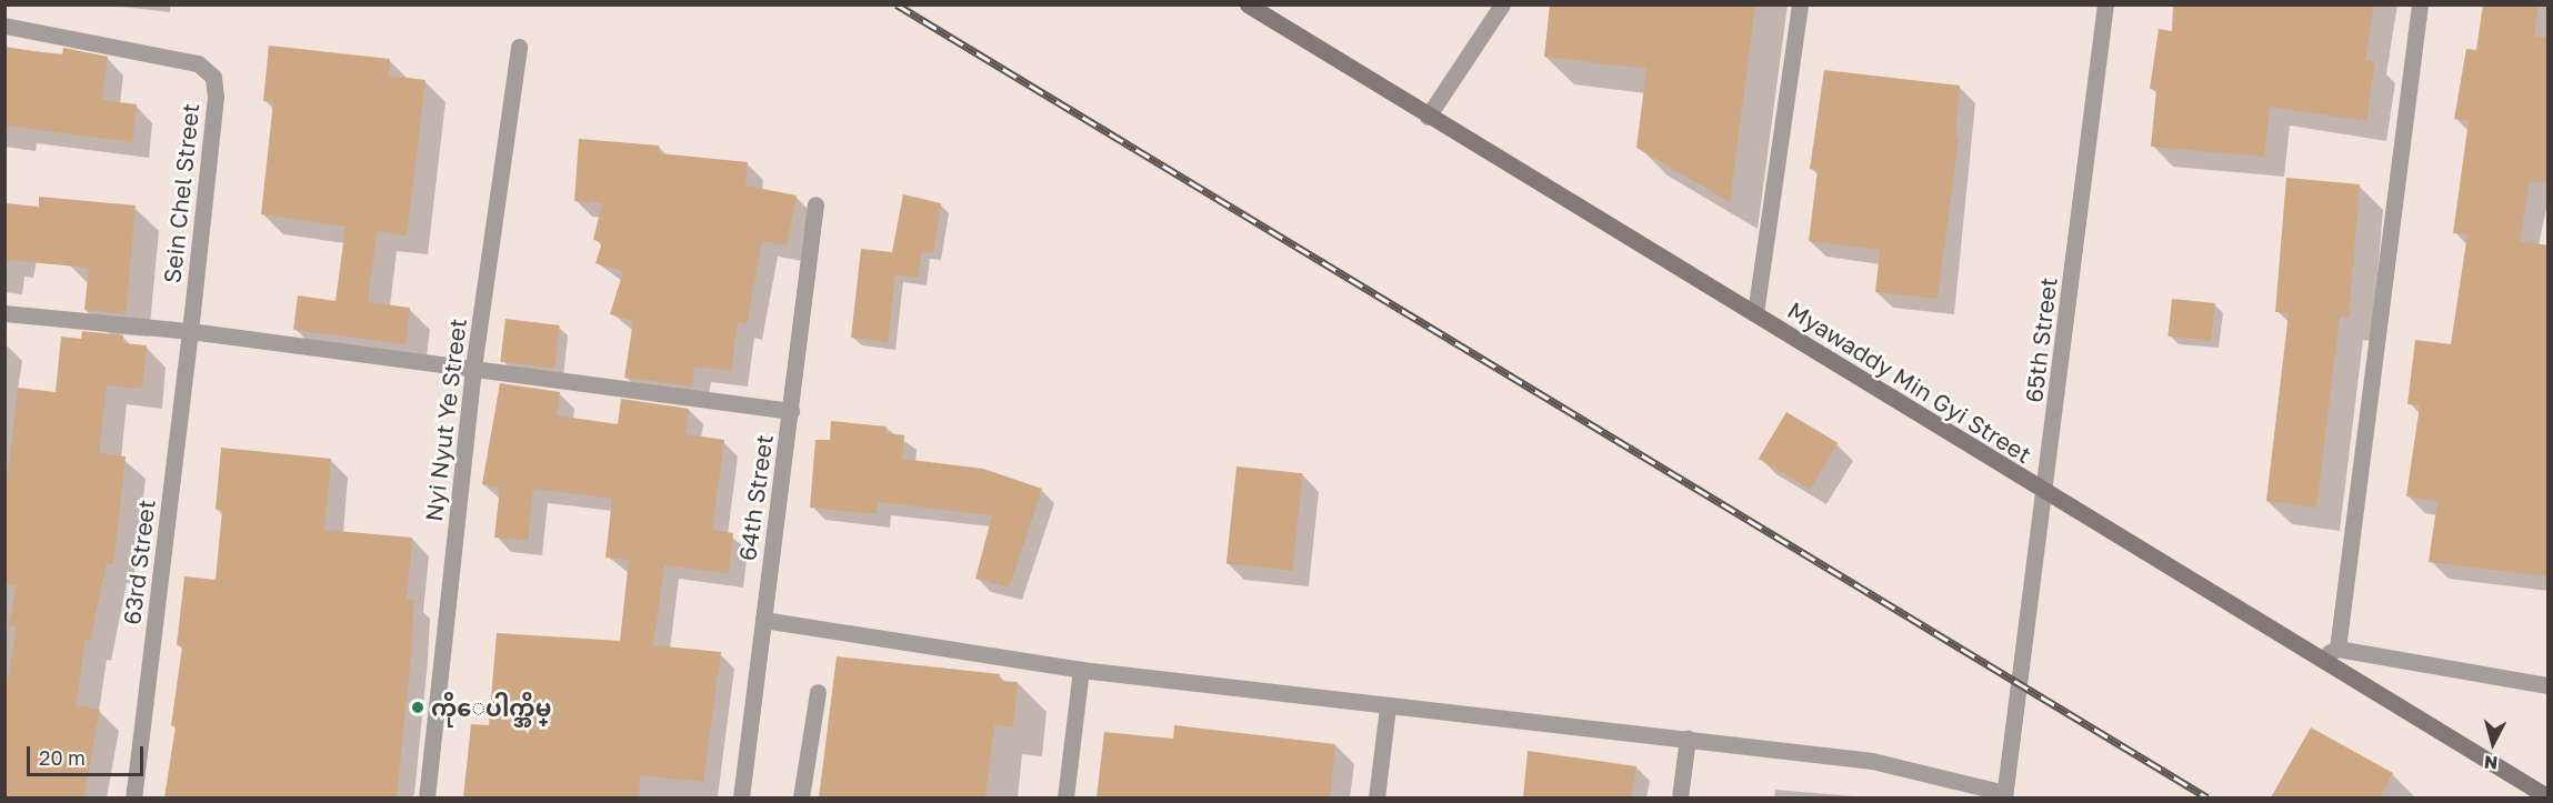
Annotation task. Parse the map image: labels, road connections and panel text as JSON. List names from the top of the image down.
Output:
{
  "streets": {
    "main road": ["Myawaddy Min Gyi Street"],
    "street": [
      "Sein Chel Street",
      "65th Street",
      "Nyi Nyut Ye Street",
      "64th Street",
      "63rd Street"
    ]
  },
  "crossings": [
    ["Sein Chel Street", "63rd Street"],
    ["65th Street", "Myawaddy Min Gyi Street"]
  ],
  "places": ["ကိုေပါက္အိမ္"],
  "scale_bar": "20 m",
  "north": "bottom"
}
